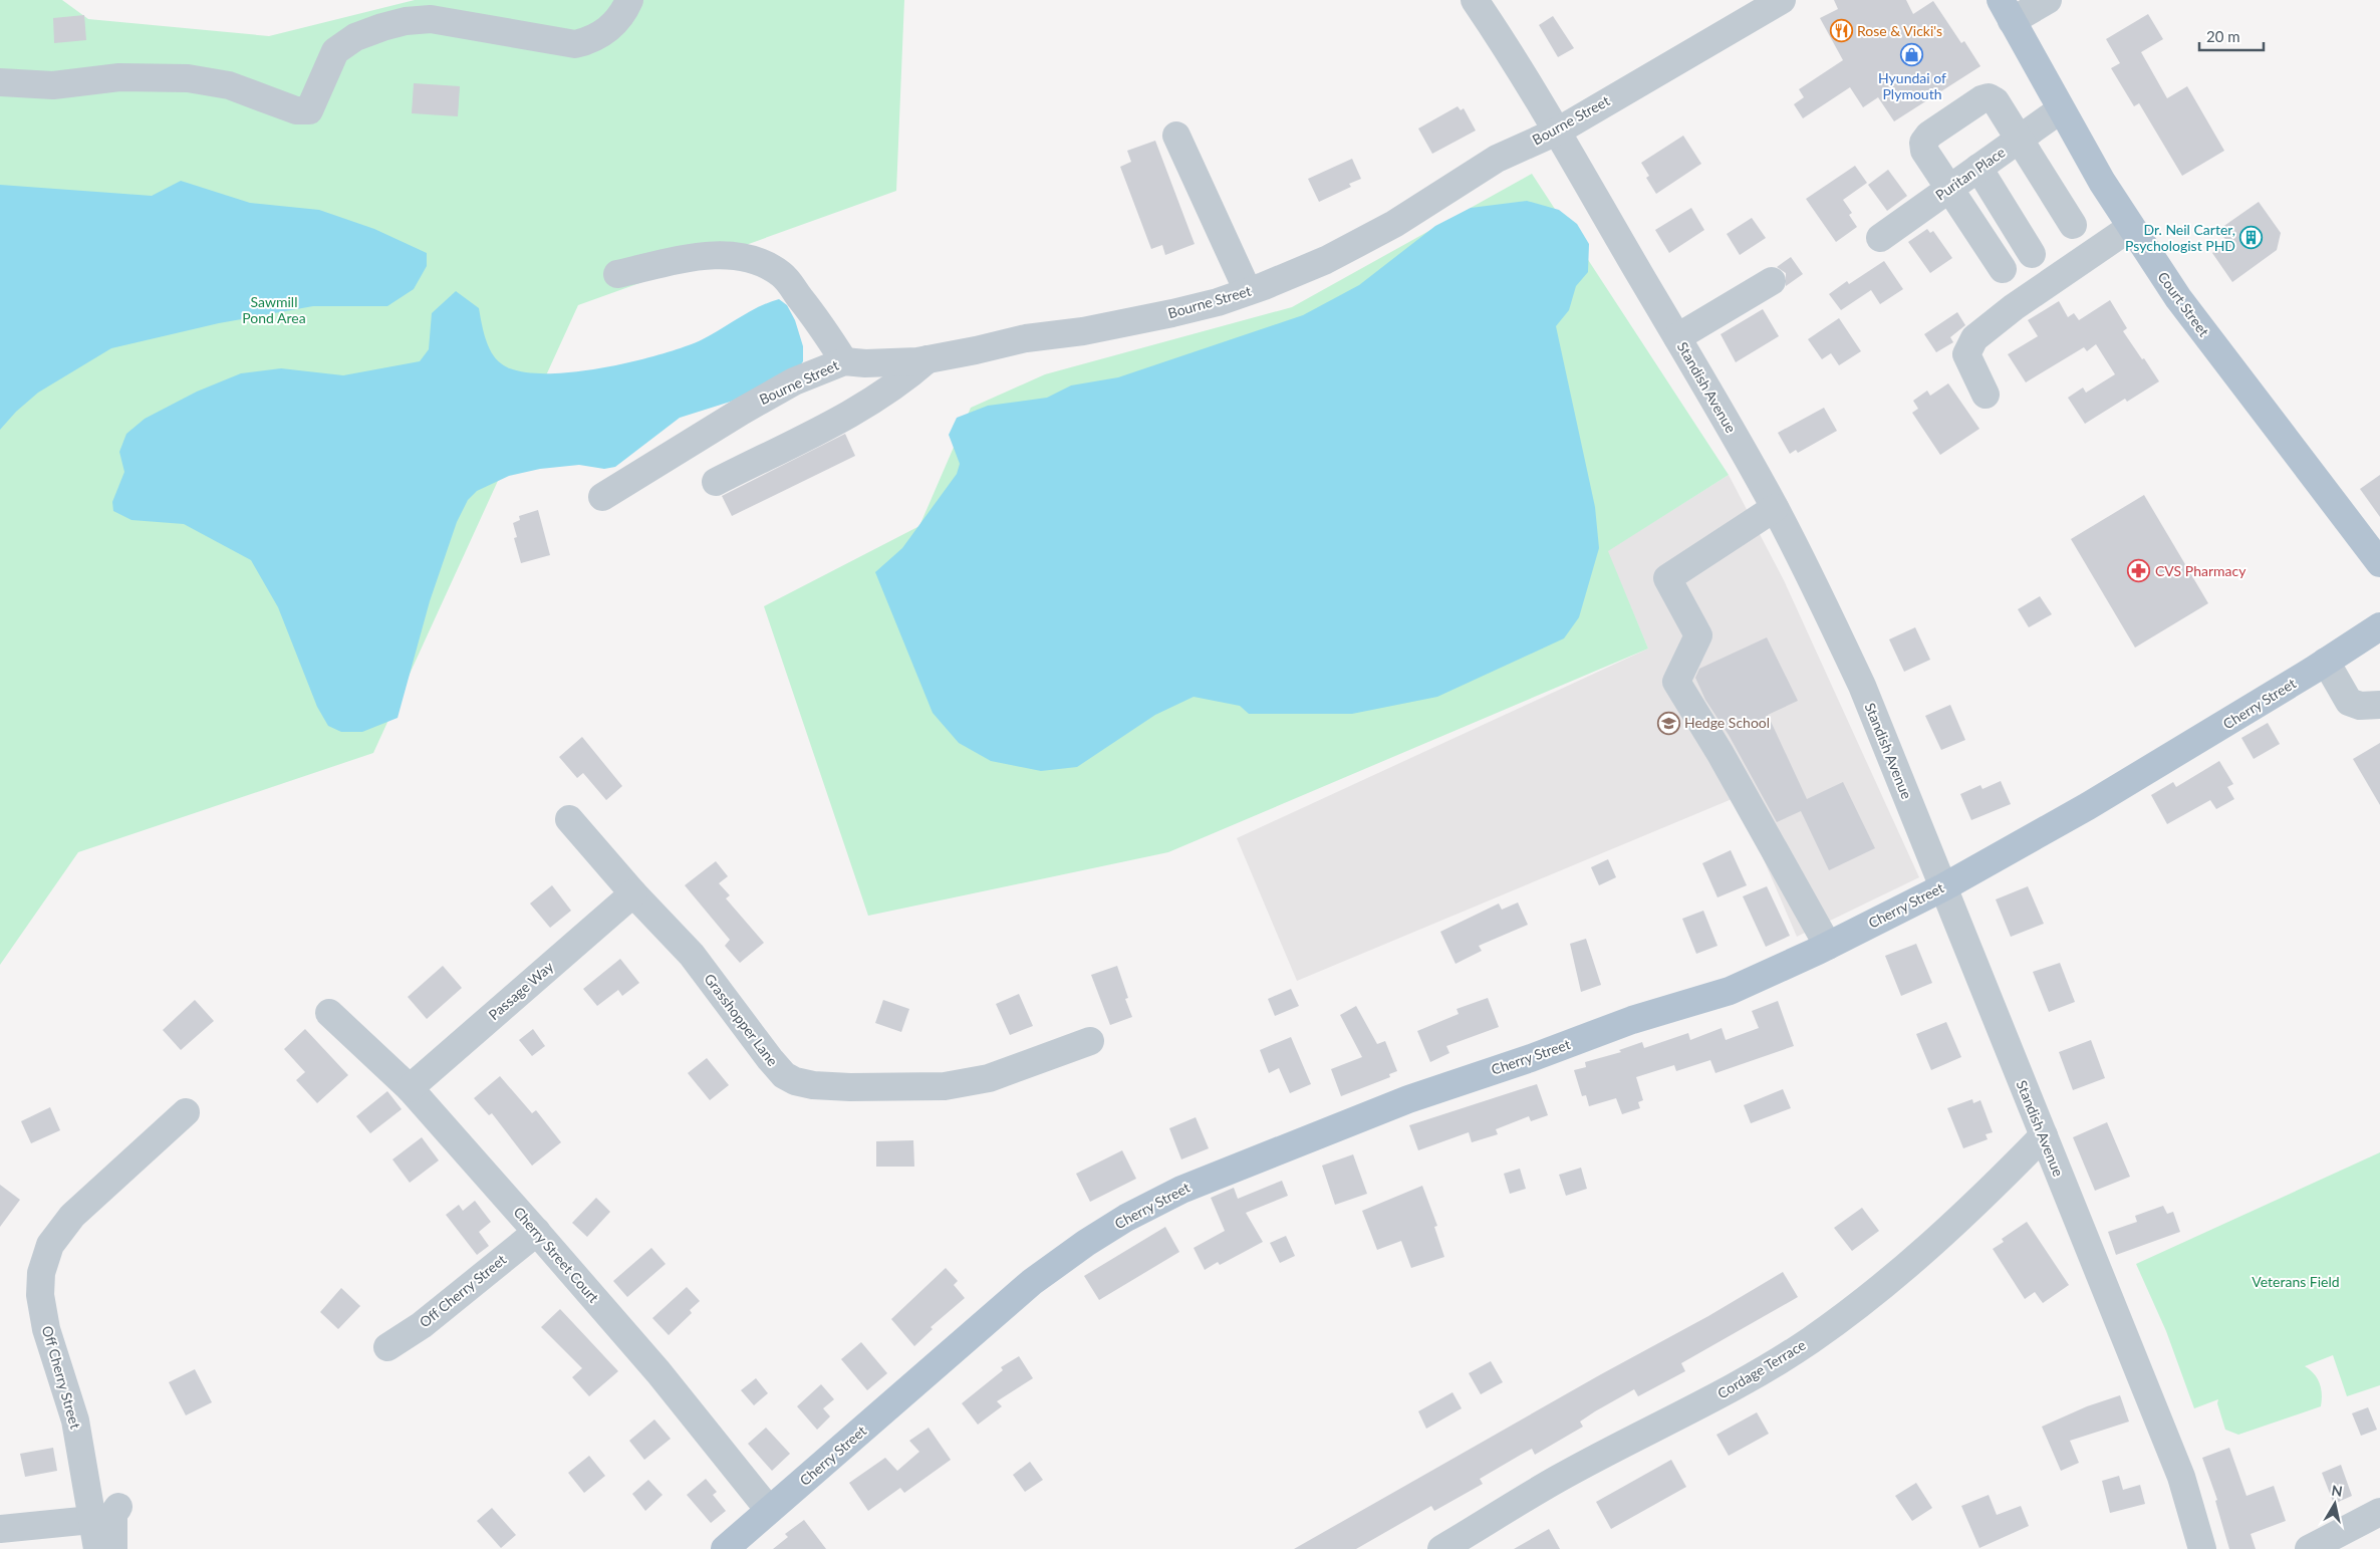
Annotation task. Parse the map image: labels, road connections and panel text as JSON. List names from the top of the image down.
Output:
{
  "streets": {
    "main road": ["Court Street", "Cherry Street"],
    "street": [
      "Bourne Street",
      "Puritan Place",
      "Standish Avenue",
      "Passage Way",
      "Grasshopper Lane",
      "Cherry Street Court",
      "Off Cherry Street",
      "Cordage Terrace"
    ]
  },
  "crossings": [
    ["Bourne Street", "Standish Avenue"],
    ["Puritan Place", "Court Street"],
    ["Standish Avenue", "Cherry Street"],
    ["Standish Avenue", "Cordage Terrace"],
    ["Cherry Street", "Cherry Street Court"],
    ["Passage Way", "Grasshopper Lane"],
    ["Passage Way", "Cherry Street Court"],
    ["Cherry Street Court", "Off Cherry Street"]
  ],
  "parks": ["Sawmill Pond Area", "Veterans Field"],
  "places": {
    "restaurant": ["Rose & Vicki's"],
    "shop": ["Hyundai of Plymouth"],
    "building": ["Dr. Neil Carter, Psychologist PHD"],
    "pharmacy": ["CVS Pharmacy"],
    "school or university": ["Hedge School"]
  },
  "scale_bar": "20 m",
  "north": "top"
}
